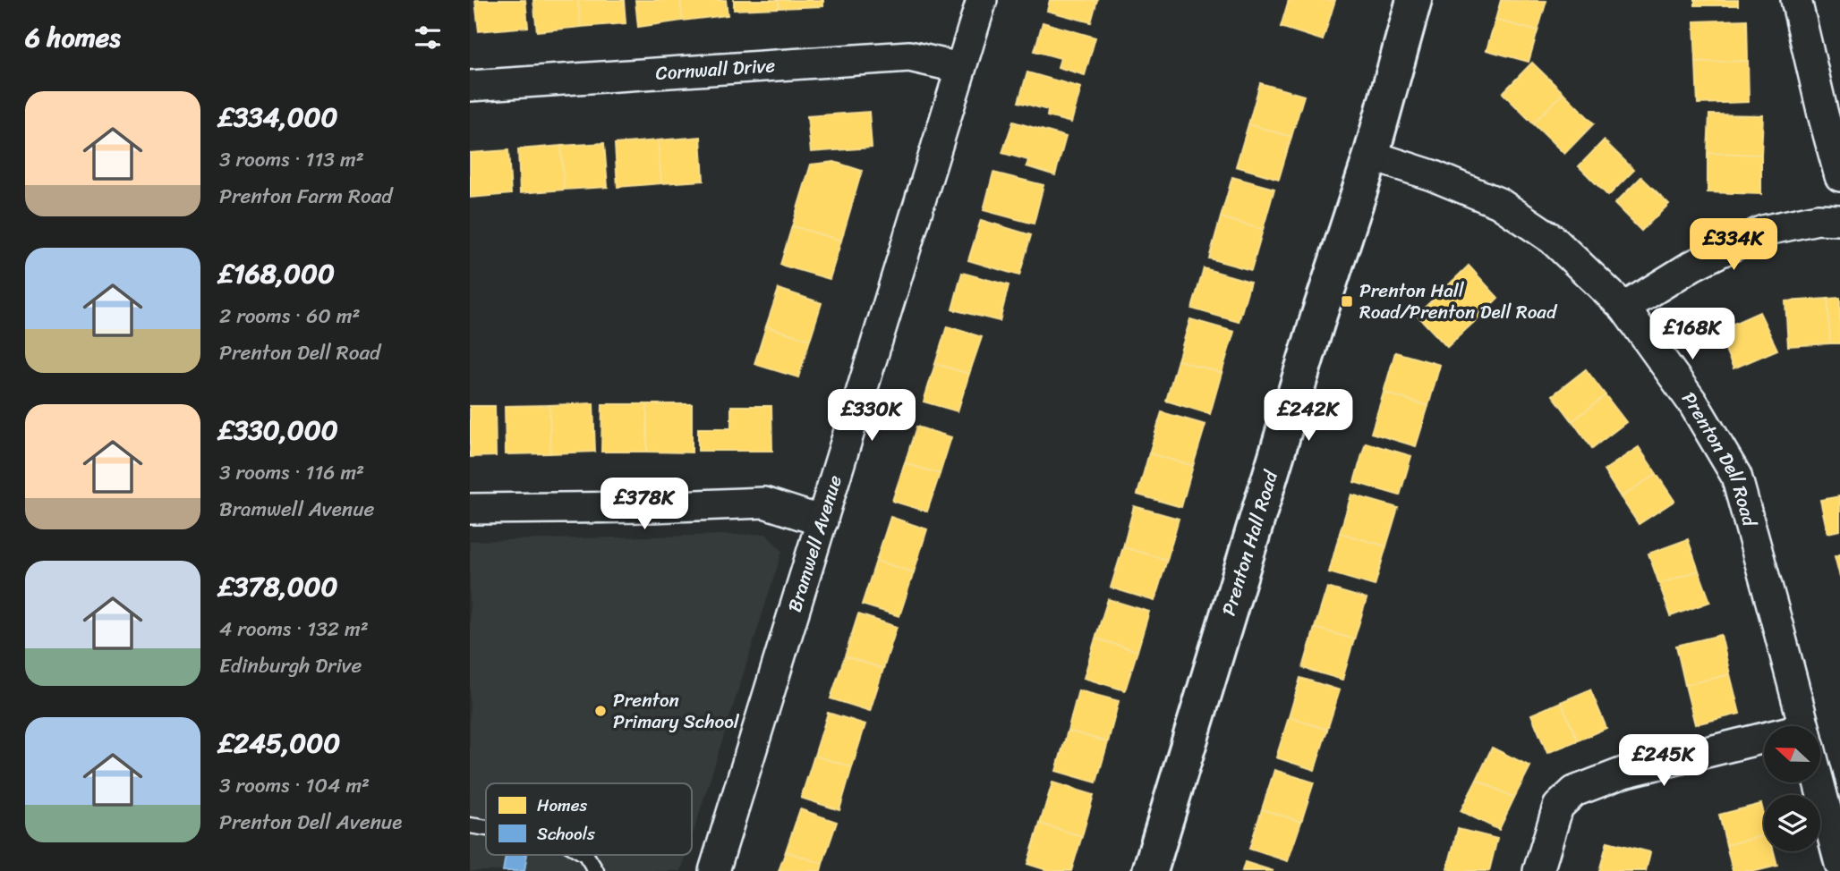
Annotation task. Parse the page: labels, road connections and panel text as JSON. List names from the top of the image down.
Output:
{
  "streets": {
    "street": [
      "Cornwall Drive",
      "Prenton Dell Road",
      "Bramwell Avenue",
      "Prenton Hall Road"
    ]
  },
  "crossings": [
    ["Cornwall Drive", "Bramwell Avenue"],
    ["Prenton Dell Road", "Prenton Hall Road"]
  ],
  "places": {
    "transit": ["Prenton Hall Road/Prenton Dell Road"],
    "other": ["Prenton Primary School"]
  },
  "legend": ["Homes", "Schools"],
  "north": "left",
  "page": {
    "heading": "6 homes",
    "list": [
      {
        "name": "£334,000",
        "note": "3 rooms · 113 m² · Prenton Farm Road"
      },
      {
        "name": "£168,000",
        "note": "2 rooms · 60 m² · Prenton Dell Road"
      },
      {
        "name": "£330,000",
        "note": "3 rooms · 116 m² · Bramwell Avenue"
      },
      {
        "name": "£378,000",
        "note": "4 rooms · 132 m² · Edinburgh Drive"
      },
      {
        "name": "£245,000",
        "note": "3 rooms · 104 m² · Prenton Dell Avenue"
      }
    ],
    "price": [
      "£334K",
      "£168K",
      "£330K",
      "£242K",
      "£378K",
      "£245K"
    ]
  }
}
